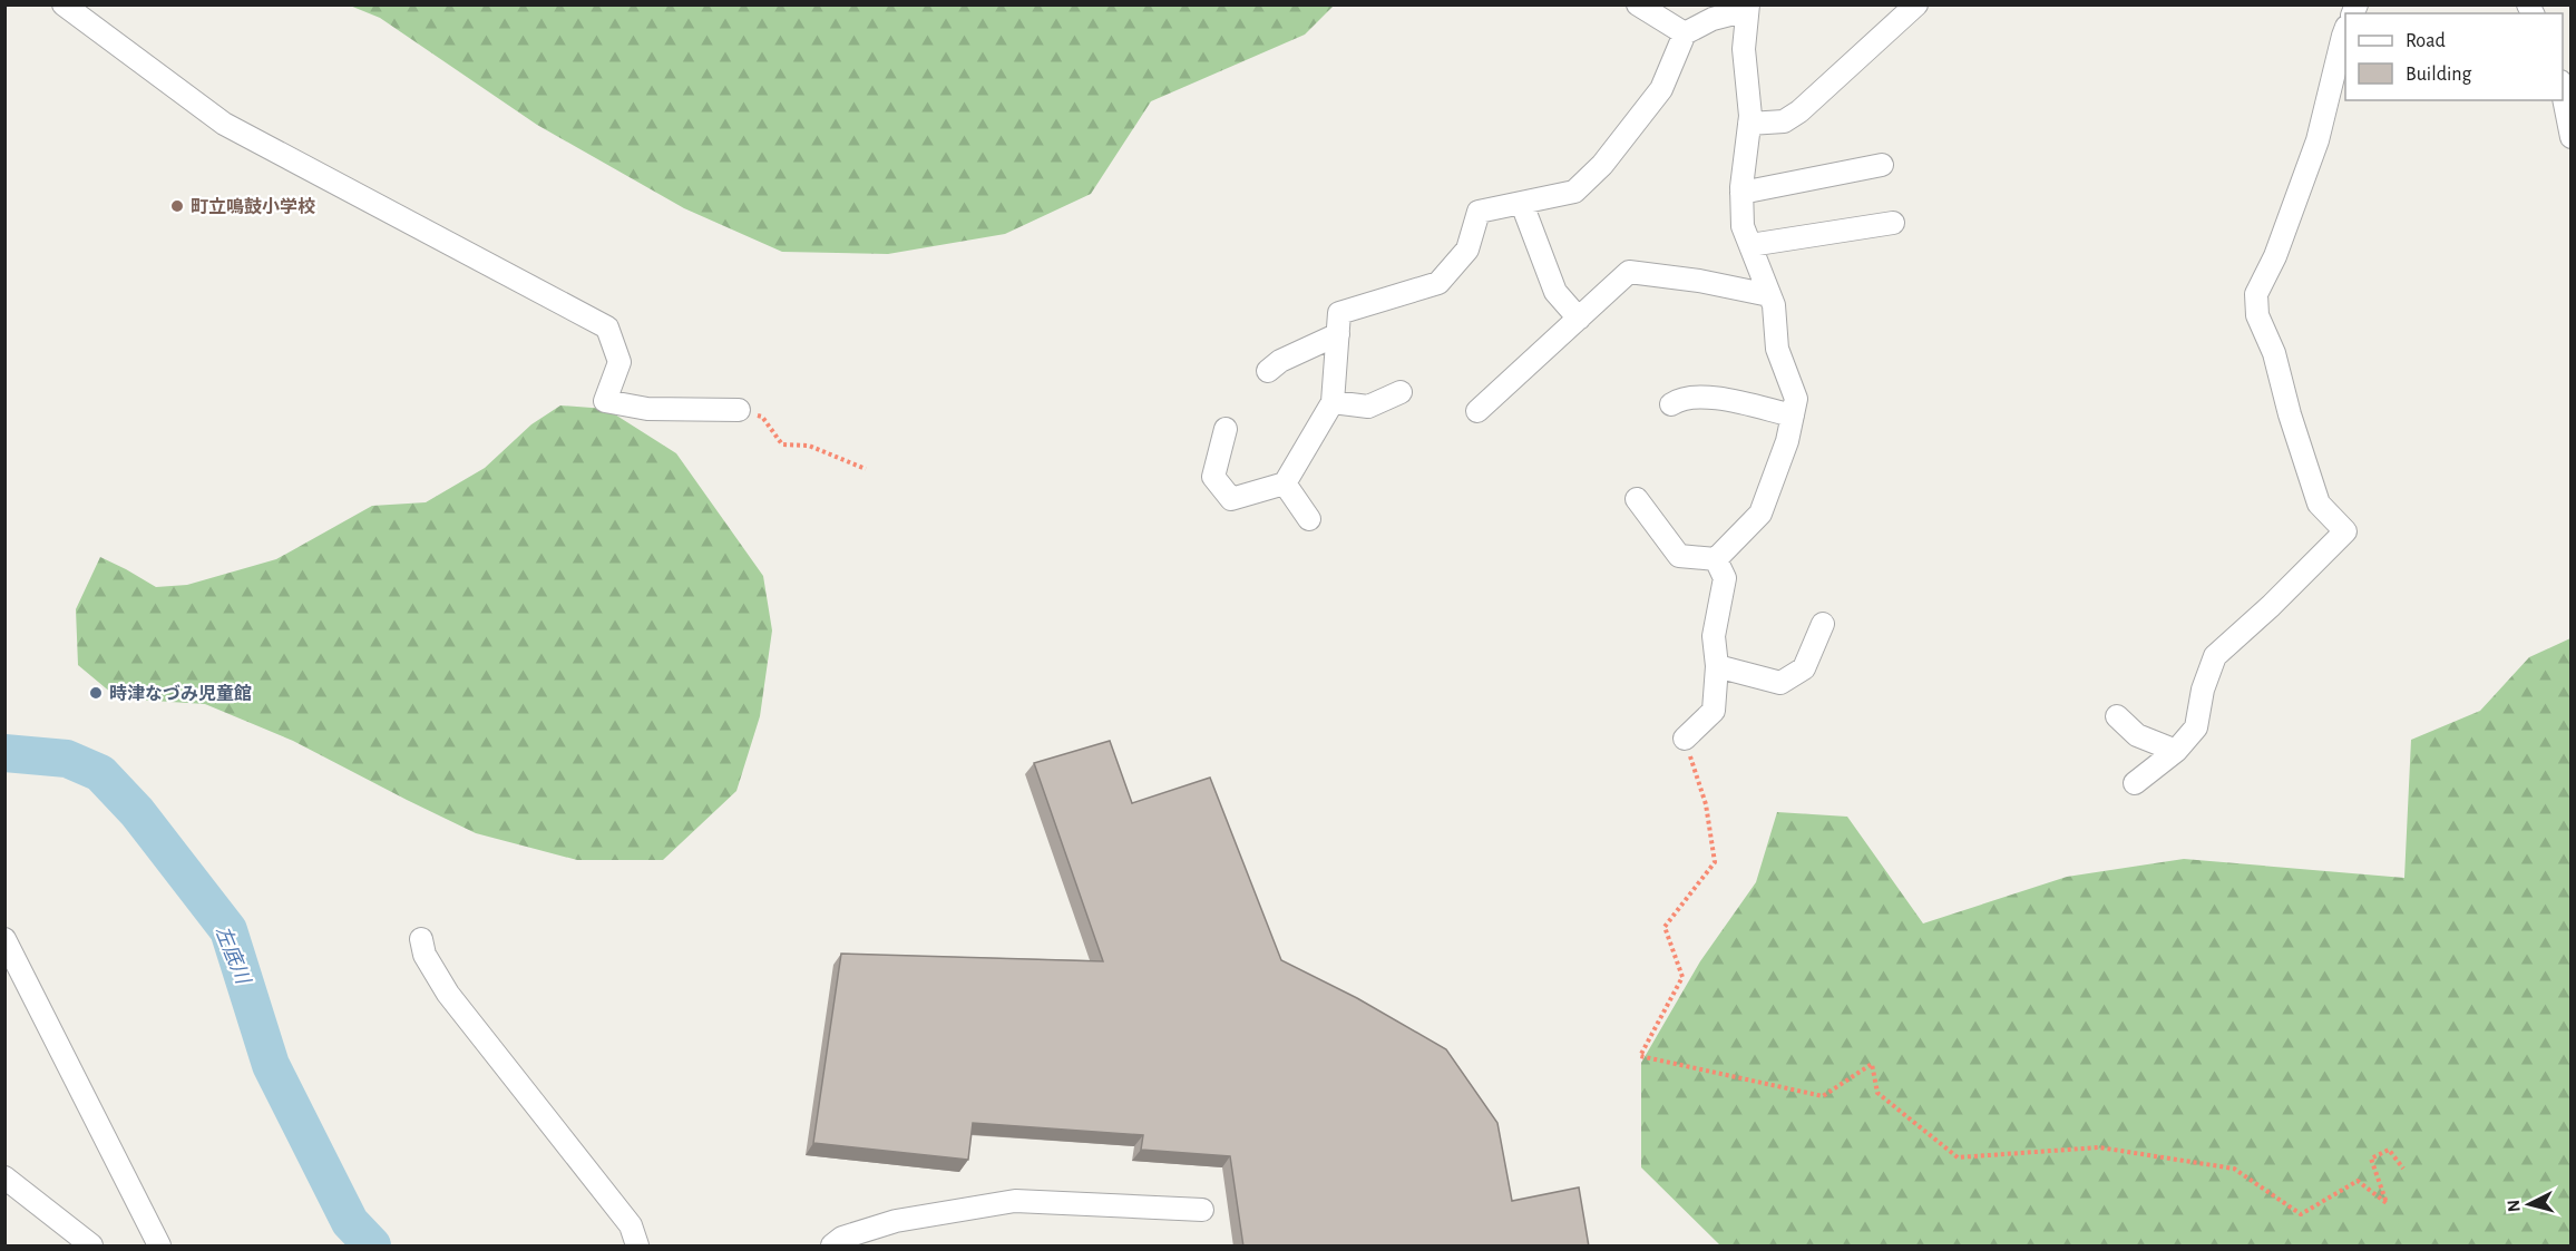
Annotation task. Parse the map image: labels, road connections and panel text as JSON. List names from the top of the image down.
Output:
{
  "water": ["左底川"],
  "places": ["町立鳴鼓小学校", "時津なづみ児童館"],
  "legend": ["Road", "Building"],
  "north": "left"
}
